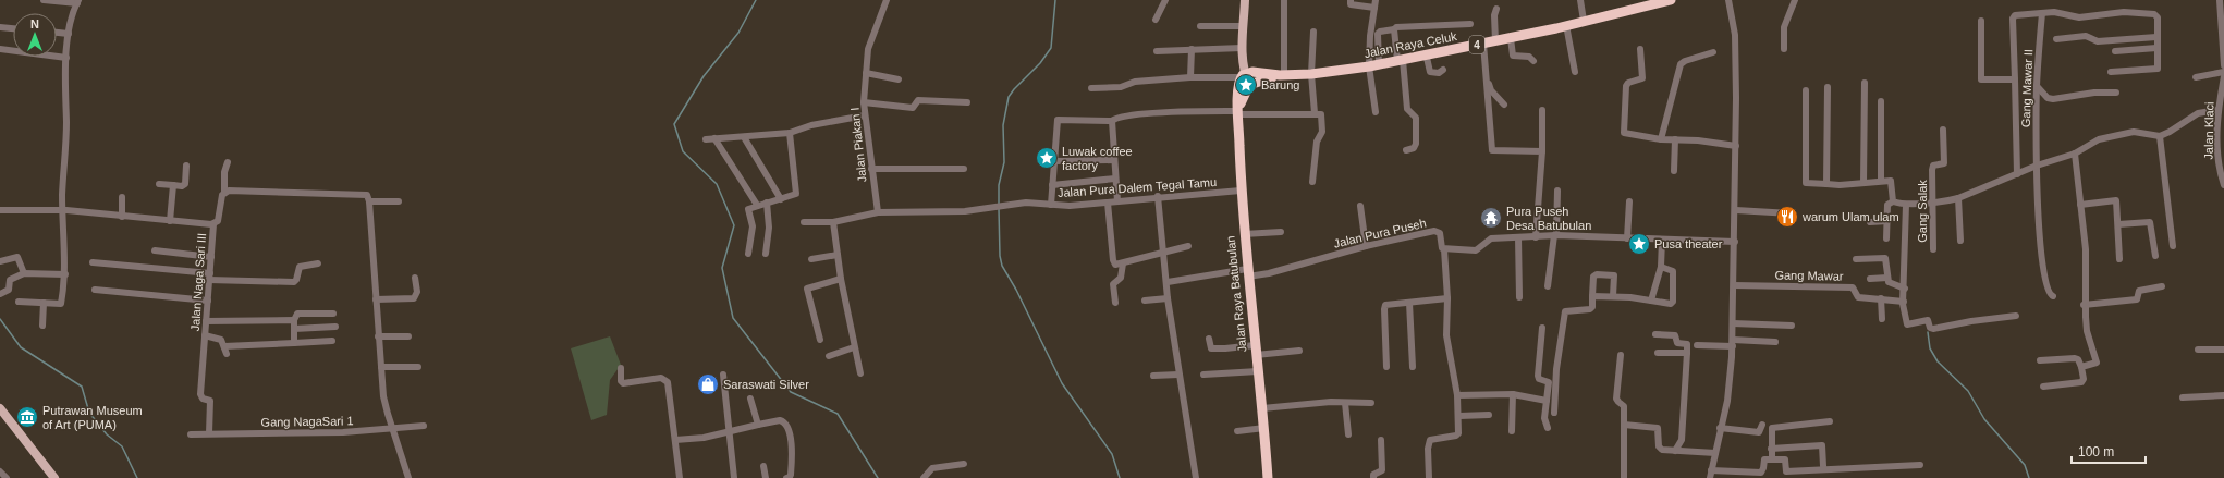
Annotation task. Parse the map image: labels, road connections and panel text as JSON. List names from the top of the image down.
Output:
{
  "streets": {
    "highway": ["Jalan Raya Celuk", "4", "Jalan Raya Batubulan"],
    "street": [
      "Gang Mawar II",
      "Jalan Klaci",
      "Jalan Piakan I",
      "Jalan Pura Dalem Tegal Tamu",
      "Gang Salak",
      "Jalan Pura Puseh",
      "Gang Mawar",
      "Jalan Naga Sari III",
      "Gang NagaSari 1"
    ]
  },
  "crossings": [
    ["Jalan Raya Celuk", "Jalan Raya Batubulan"],
    ["Jalan Piakan I", "Jalan Pura Dalem Tegal Tamu"],
    ["Jalan Pura Dalem Tegal Tamu", "Jalan Raya Batubulan"],
    ["Jalan Pura Puseh", "Jalan Raya Batubulan"],
    ["Jalan Naga Sari III", "Gang NagaSari 1"]
  ],
  "places": {
    "place": ["Barung", "Luwak coffee factory", "Pusa theater"],
    "restaurant": ["warum Ulam ulam"],
    "temple": ["Pura Puseh Desa Batubulan"],
    "shop": ["Saraswati Silver"],
    "museum": ["Putrawan Museum of Art (PUMA)"]
  },
  "scale_bar": "100 m",
  "north": "top"
}
